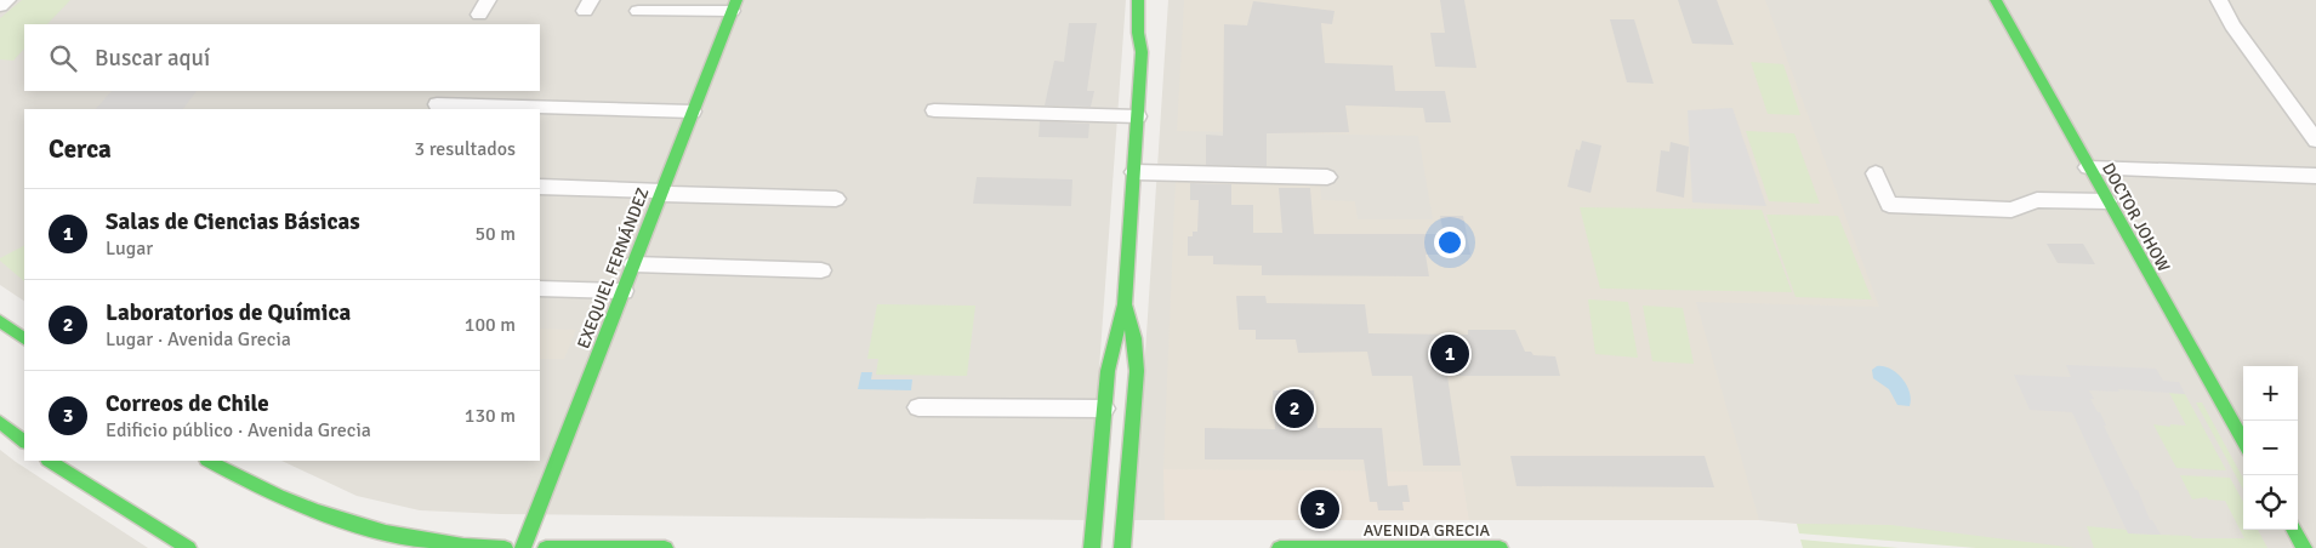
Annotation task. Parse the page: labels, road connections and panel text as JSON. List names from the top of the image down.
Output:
{
  "streets": {
    "main road": ["DOCTOR JOHOW", "EXEQUIEL FERNÁNDEZ", "AVENIDA GRECIA"]
  },
  "page": {
    "search": "Buscar aquí",
    "heading": ["Cerca", "3 resultados"],
    "list": [
      {
        "mark": "1",
        "name": "Salas de Ciencias Básicas",
        "note": "Lugar",
        "value": "50 m"
      },
      {
        "mark": "2",
        "name": "Laboratorios de Química",
        "note": "Lugar · Avenida Grecia",
        "value": "100 m"
      },
      {
        "mark": "3",
        "name": "Correos de Chile",
        "note": "Edificio público · Avenida Grecia",
        "value": "130 m"
      }
    ],
    "pins": ["1", "2", "3"],
    "map_buttons": ["+", "−"]
  }
}
